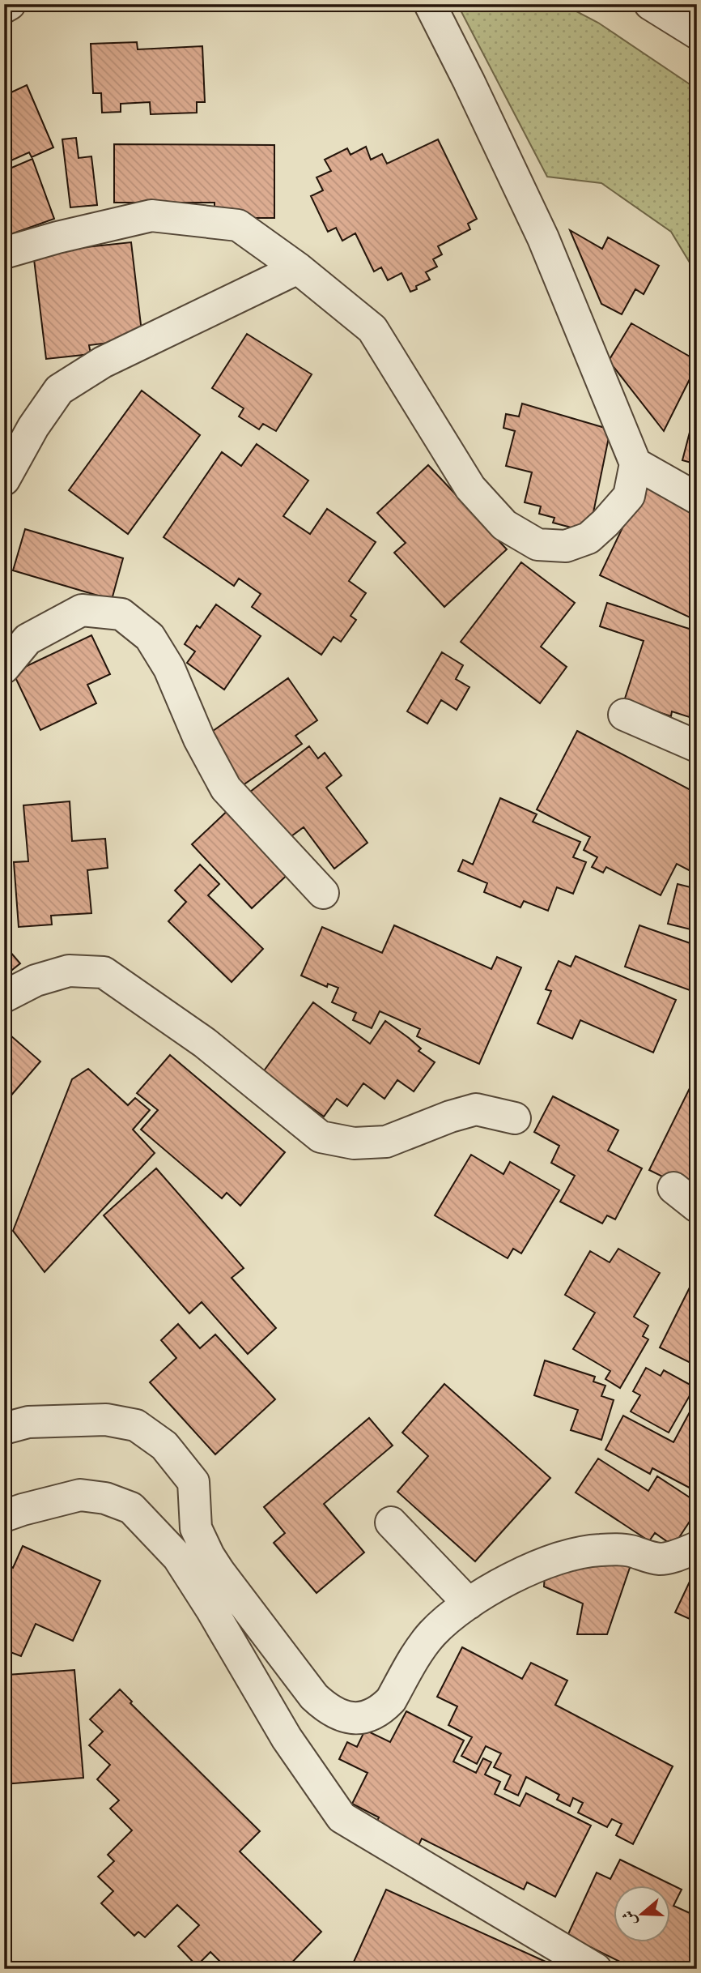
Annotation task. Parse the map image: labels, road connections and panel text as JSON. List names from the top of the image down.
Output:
{
  "north": "left"
}
